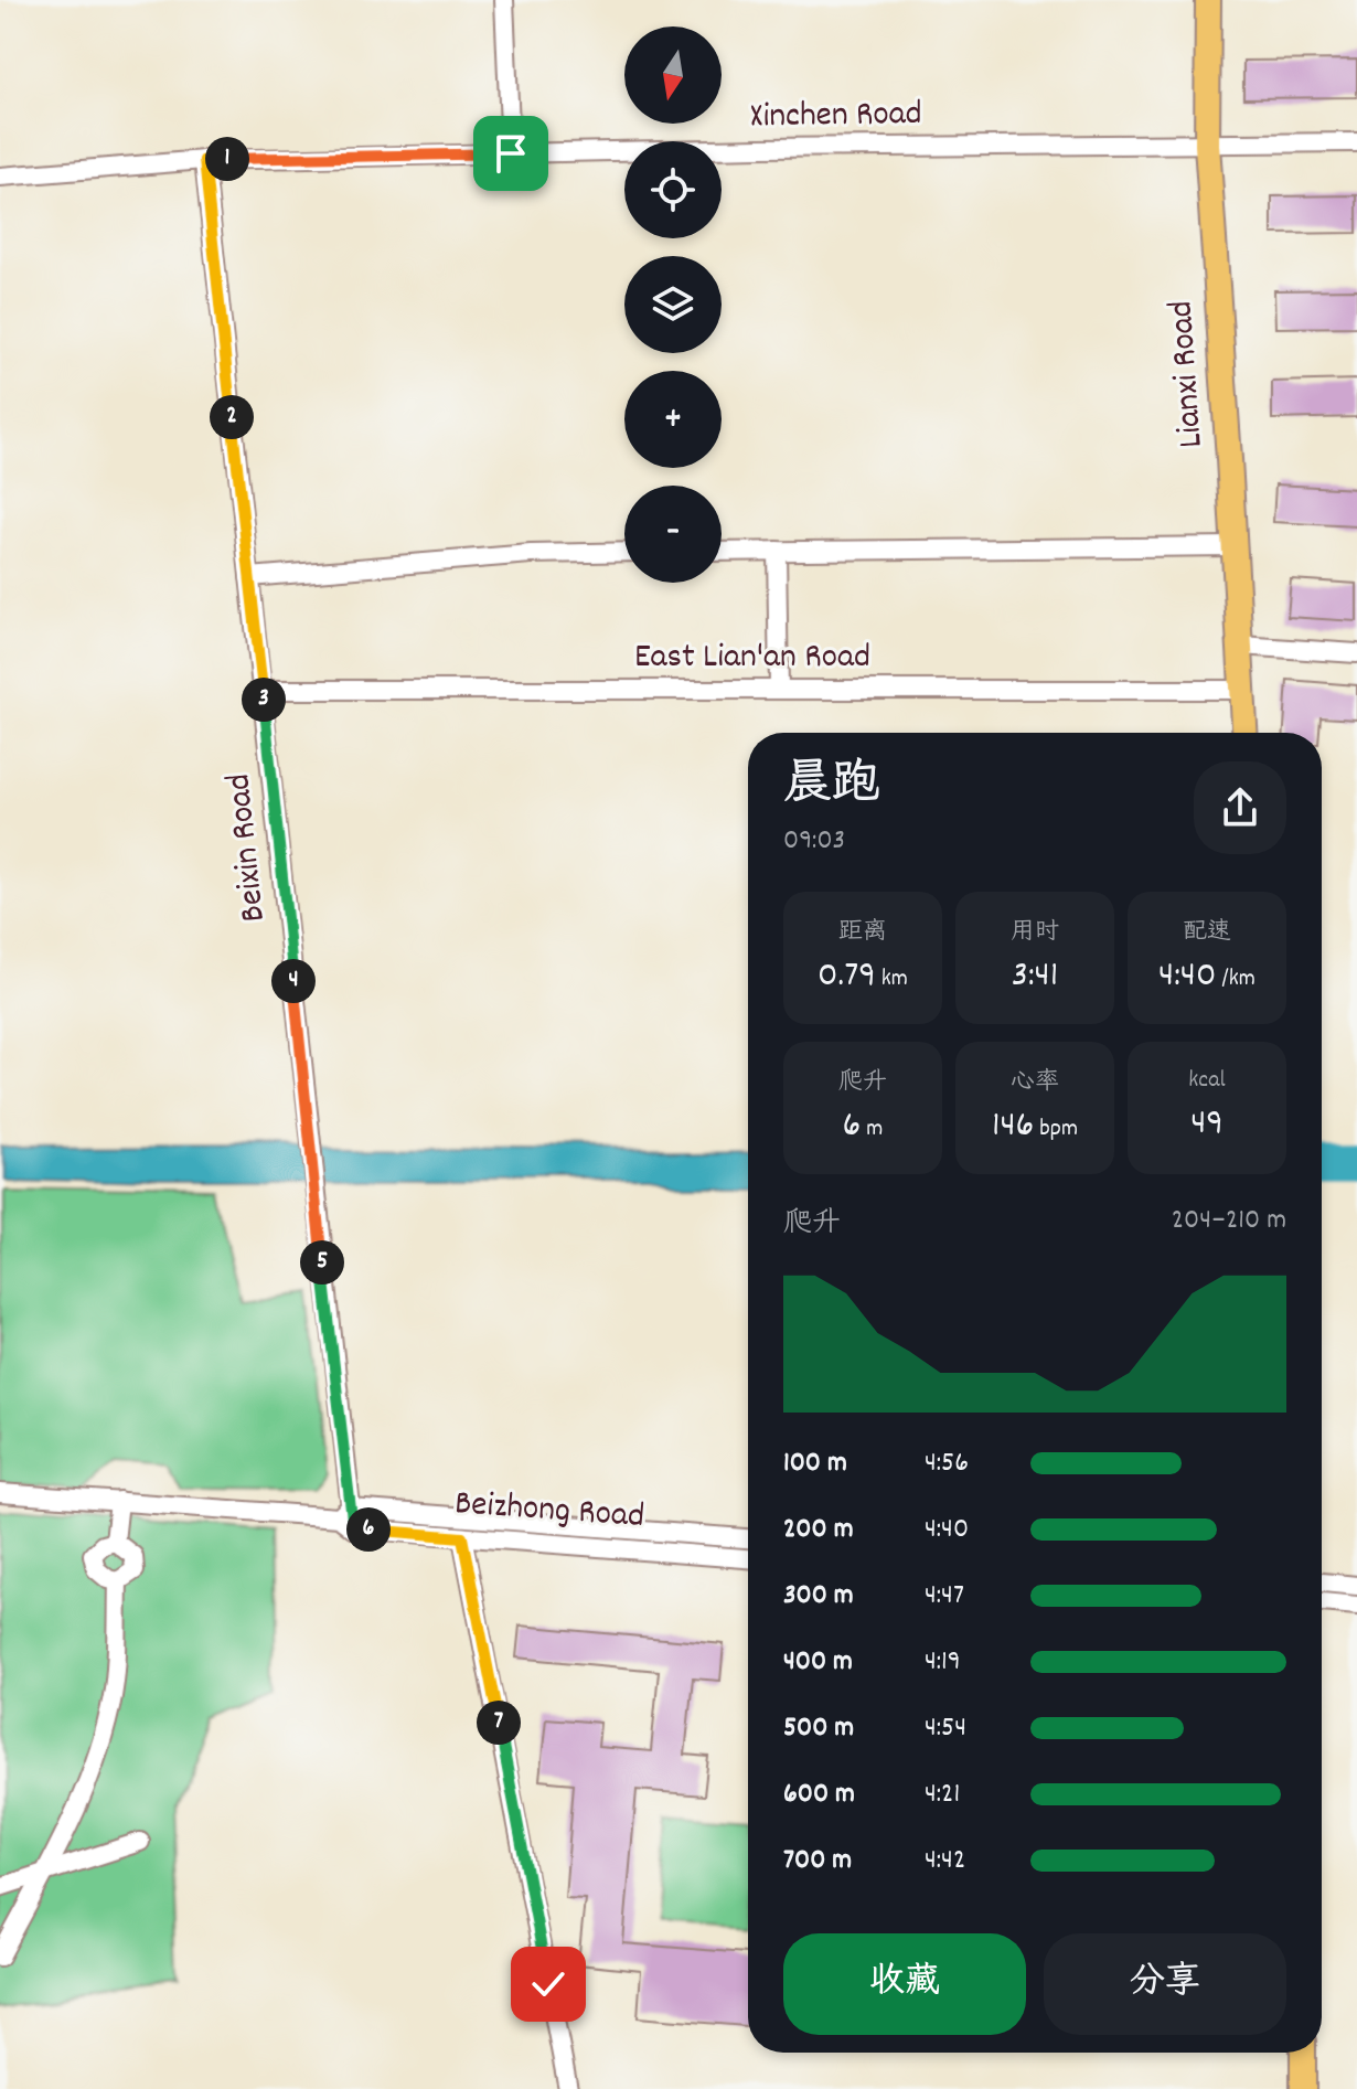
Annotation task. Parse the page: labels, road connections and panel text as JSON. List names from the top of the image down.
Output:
{
  "streets": {
    "main road": ["Lianxi Road"],
    "street": [
      "Xinchen Road",
      "East Lian'an Road",
      "Beixin Road",
      "Beizhong Road"
    ]
  },
  "crossings": [
    ["Xinchen Road", "Lianxi Road"],
    ["Xinchen Road", "Beixin Road"],
    ["Lianxi Road", "East Lian'an Road"],
    ["East Lian'an Road", "Beixin Road"],
    ["Beixin Road", "Beizhong Road"]
  ],
  "north": "bottom",
  "page": {
    "map_buttons": ["+", "−"],
    "pins": [
      "1",
      "2",
      "3",
      "4",
      "5",
      "6",
      "7"
    ],
    "heading": ["晨跑", "09:03"],
    "stats": [
      ["距离", "0.79 km"],
      ["用时", "3:41"],
      ["配速", "4:40 /km"],
      ["爬升", "6 m"],
      ["心率", "146 bpm"],
      ["kcal", "49"]
    ],
    "chart": ["爬升", "204–210 m"],
    "list": [
      {
        "name": "100 m",
        "note": "4:56"
      },
      {
        "name": "200 m",
        "note": "4:40"
      },
      {
        "name": "300 m",
        "note": "4:47"
      },
      {
        "name": "400 m",
        "note": "4:19"
      },
      {
        "name": "500 m",
        "note": "4:54"
      },
      {
        "name": "600 m",
        "note": "4:21"
      },
      {
        "name": "700 m",
        "note": "4:42"
      }
    ],
    "buttons": ["收藏", "分享"]
  }
}
